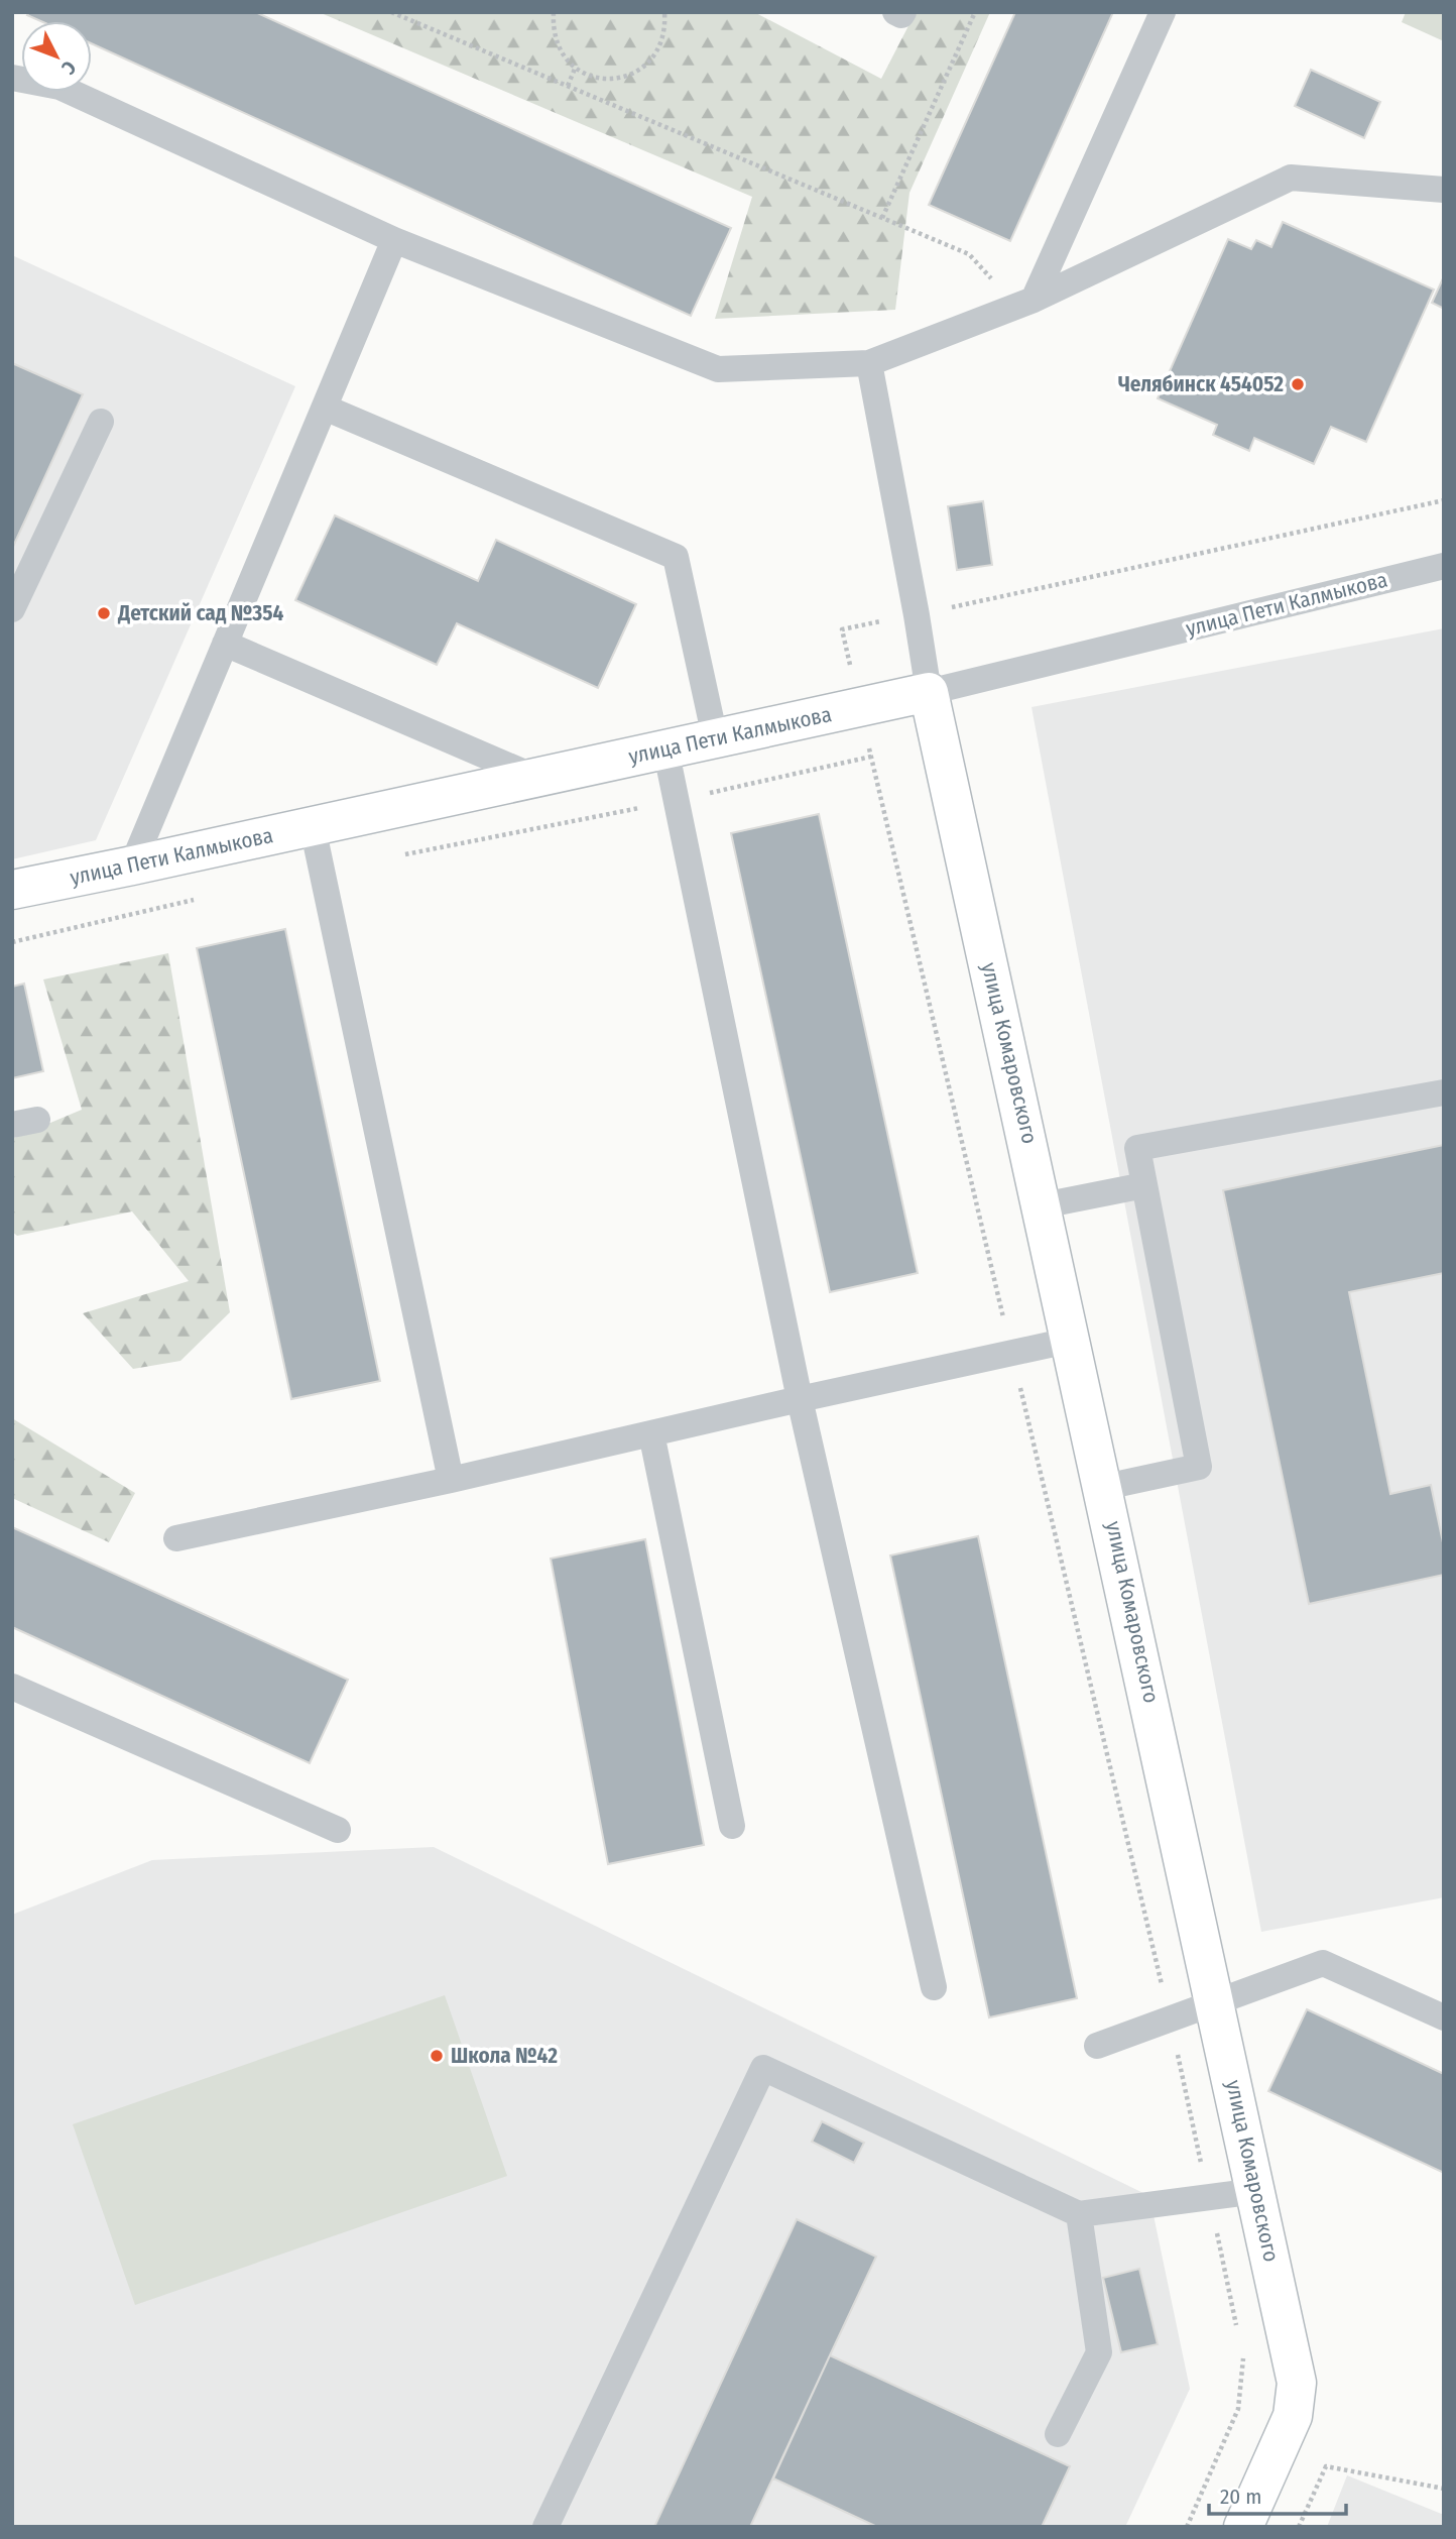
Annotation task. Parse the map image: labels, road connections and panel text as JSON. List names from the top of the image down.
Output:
{
  "streets": {
    "street": ["улица Пети Калмыкова", "улица Комаровского"]
  },
  "crossings": [
    ["улица Пети Калмыкова", "улица Комаровского"]
  ],
  "places": ["Челябинск 454052", "Детский сад №354", "Школа №42"],
  "scale_bar": "20 m",
  "north": "bottom right"
}
